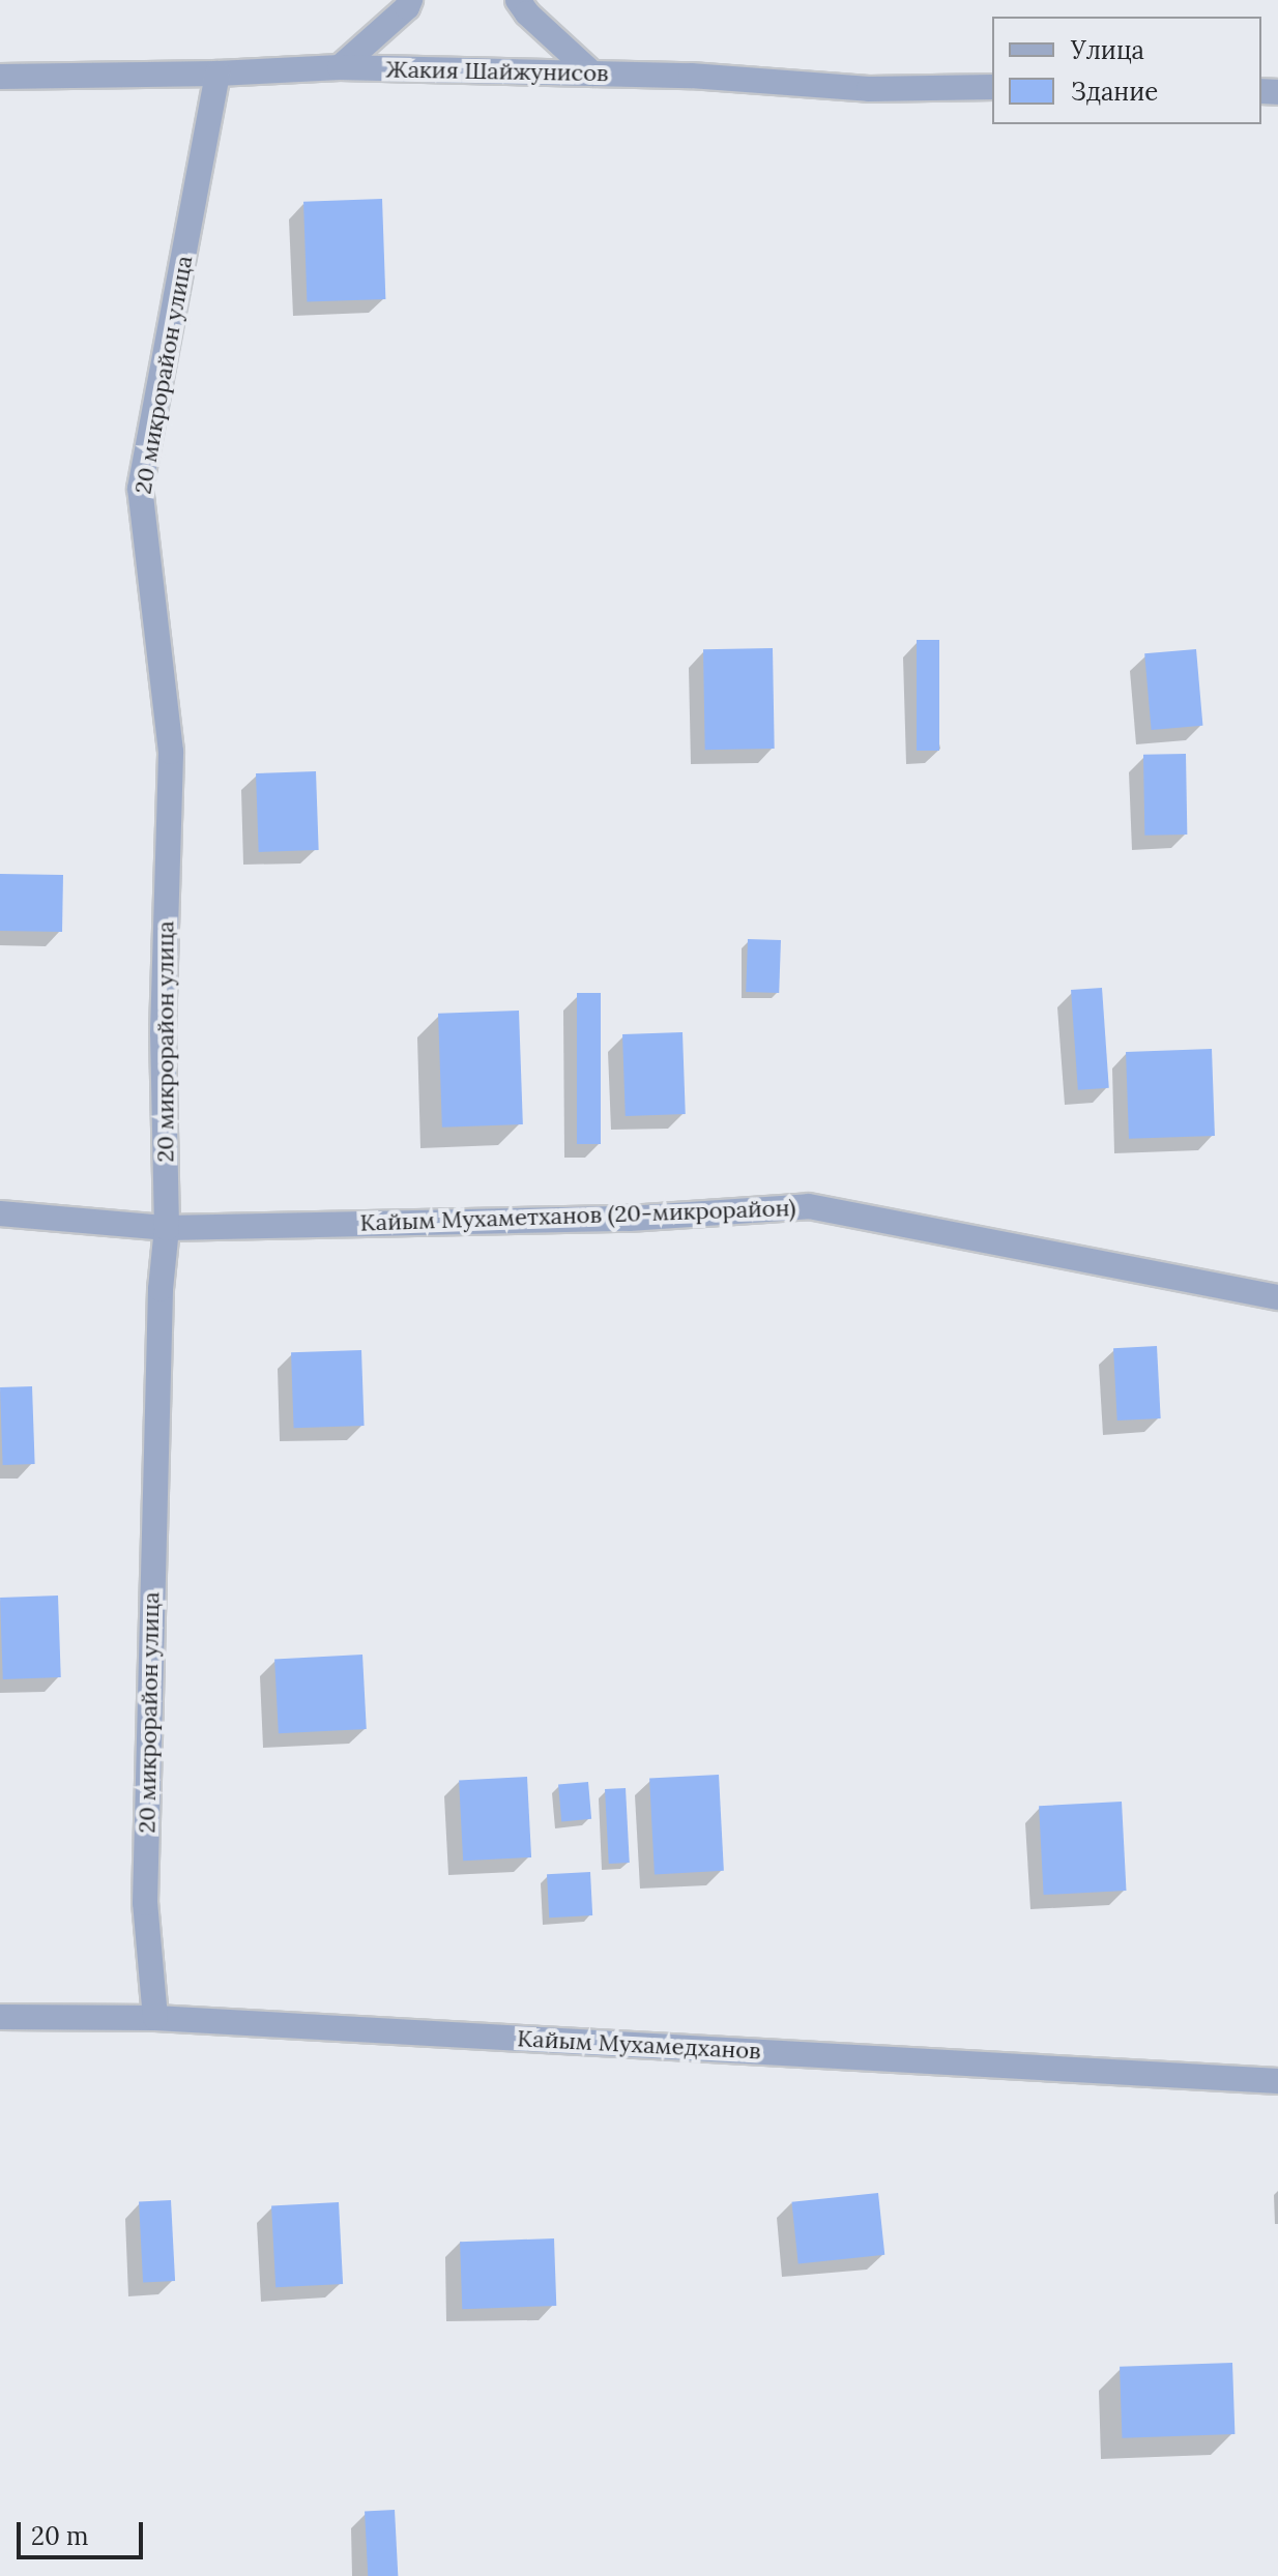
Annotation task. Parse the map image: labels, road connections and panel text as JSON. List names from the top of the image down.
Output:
{
  "streets": {
    "street": [
      "Жакия Шайжунисов",
      "20 микрорайон улица",
      "Кайым Мухаметханов (20-микрорайон)",
      "Кайым Мухамедханов"
    ]
  },
  "crossings": [
    ["Жакия Шайжунисов", "20 микрорайон улица"],
    ["20 микрорайон улица", "Кайым Мухаметханов (20-микрорайон)"],
    ["20 микрорайон улица", "Кайым Мухамедханов"]
  ],
  "legend": ["Улица", "Здание"],
  "scale_bar": "20 m"
}
